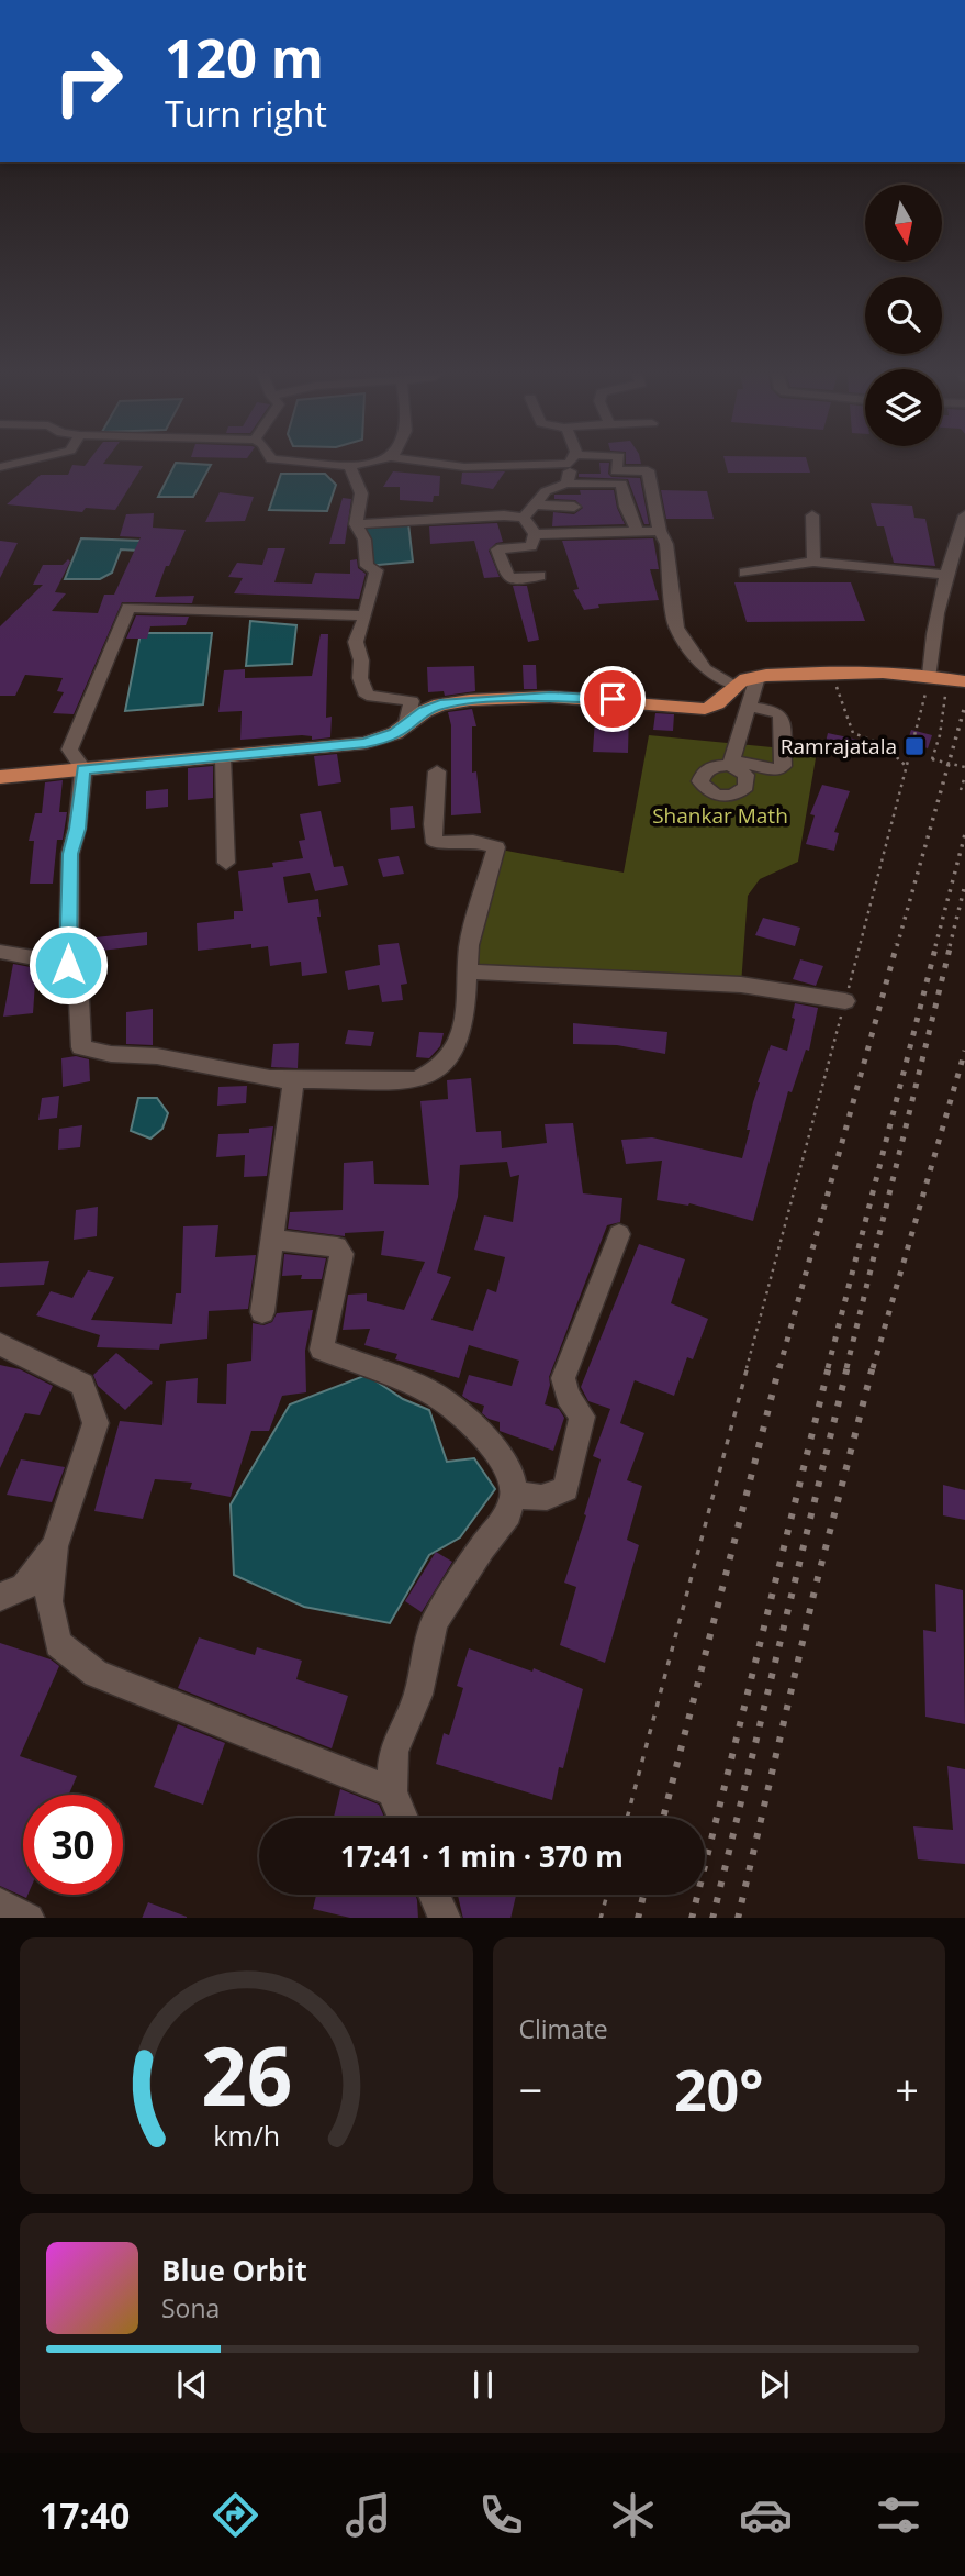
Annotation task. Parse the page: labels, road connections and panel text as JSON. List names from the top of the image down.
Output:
{
  "parks": ["Shankar Math"],
  "places": {
    "transit": ["Ramrajatala"]
  },
  "north": "bottom",
  "page": {
    "turn": ["120 m", "Turn right"],
    "limit": "30",
    "trip": "17:41 · 1 min · 370 m",
    "tile": "Climate",
    "heat": ["−", "20°", "+"],
    "song": ["Blue Orbit", "Sona"],
    "tabs": "17:40",
    "gauge": ["26", "km/h"]
  }
}
